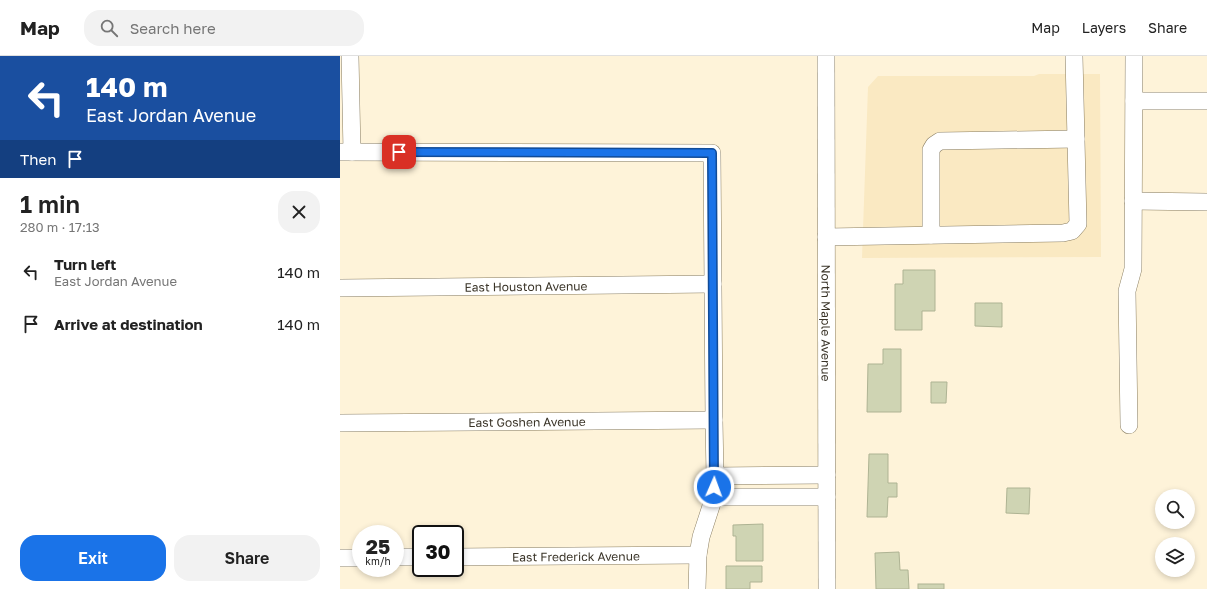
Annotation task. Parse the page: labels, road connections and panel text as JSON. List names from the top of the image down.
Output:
{
  "streets": {
    "street": [
      "East Houston Avenue",
      "North Maple Avenue",
      "East Goshen Avenue",
      "East Frederick Avenue"
    ]
  },
  "page": {
    "header": "Map",
    "search": "Search here",
    "nav": ["Map", "Layers", "Share"],
    "turn": ["140 m", "East Jordan Avenue"],
    "then": "Then",
    "heading": ["1 min", "280 m · 17:13"],
    "list": [
      {
        "name": "Turn left",
        "note": "East Jordan Avenue",
        "value": "140 m"
      },
      {
        "name": "Arrive at destination",
        "value": "140 m"
      }
    ],
    "speed": "25 km/h",
    "limit": "30",
    "buttons": ["Exit", "Share"]
  }
}
